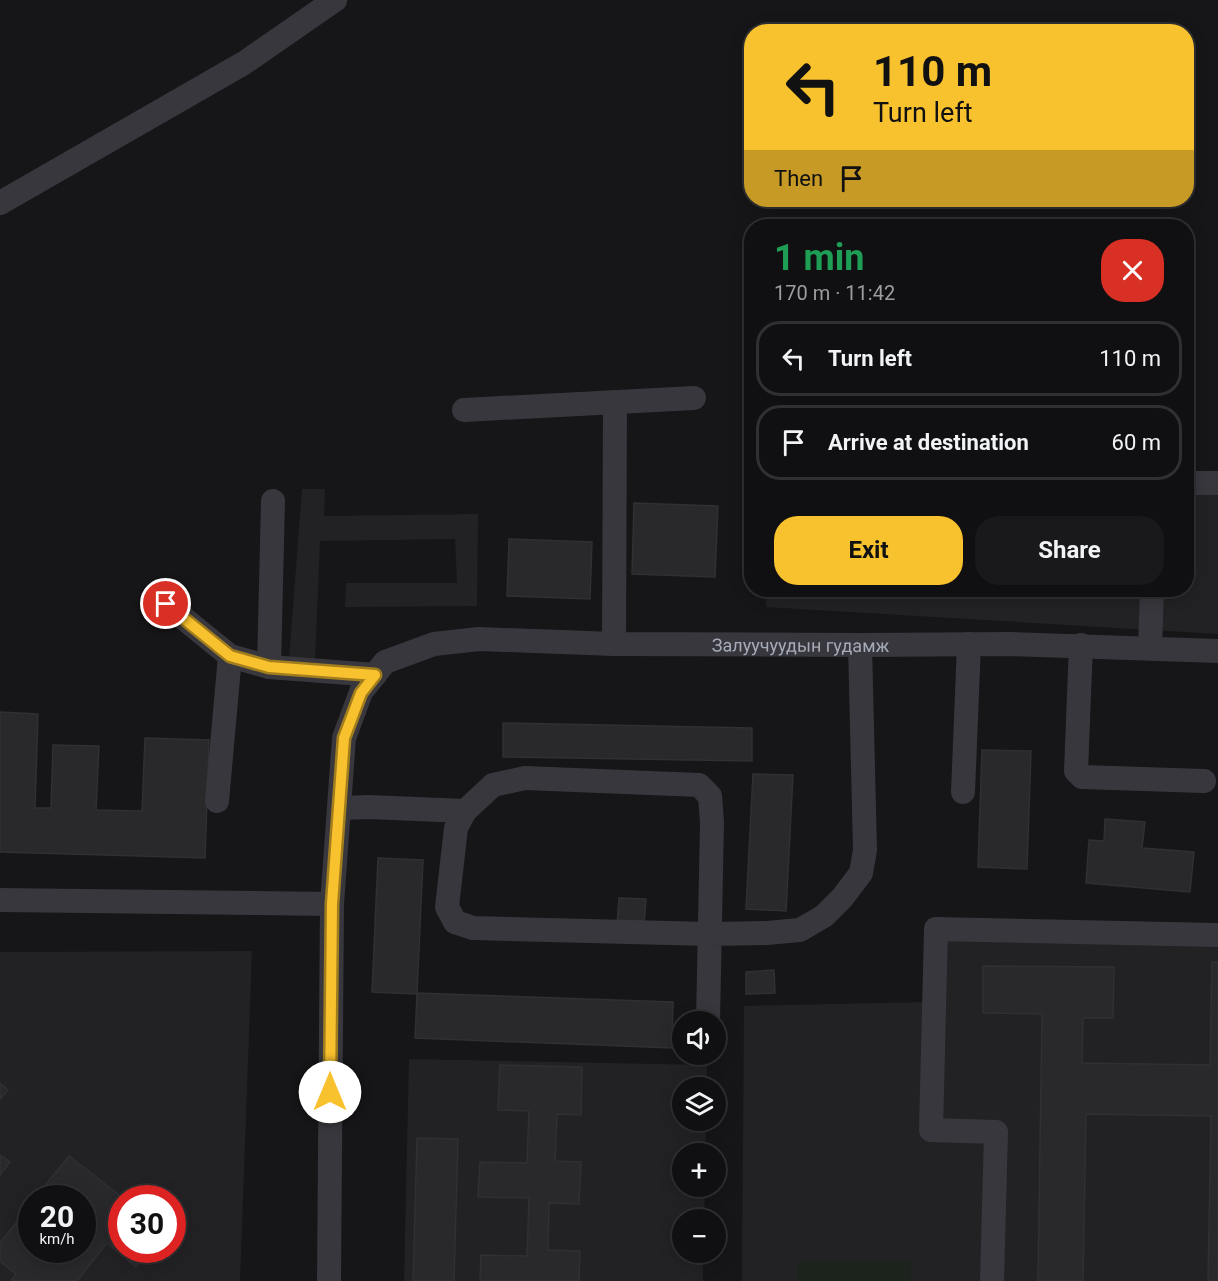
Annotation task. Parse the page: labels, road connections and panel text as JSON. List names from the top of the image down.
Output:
{
  "streets": {
    "street": ["Залуучуудын гудамж"]
  },
  "page": {
    "turn": ["110 m", "Turn left"],
    "then": "Then",
    "heading": ["1 min", "170 m · 11:42"],
    "list": [
      {
        "name": "Turn left",
        "value": "110 m"
      },
      {
        "name": "Arrive at destination",
        "value": "60 m"
      }
    ],
    "buttons": ["Exit", "Share"],
    "map_buttons": ["+", "−"],
    "speed": "20 km/h",
    "limit": "30"
  }
}
